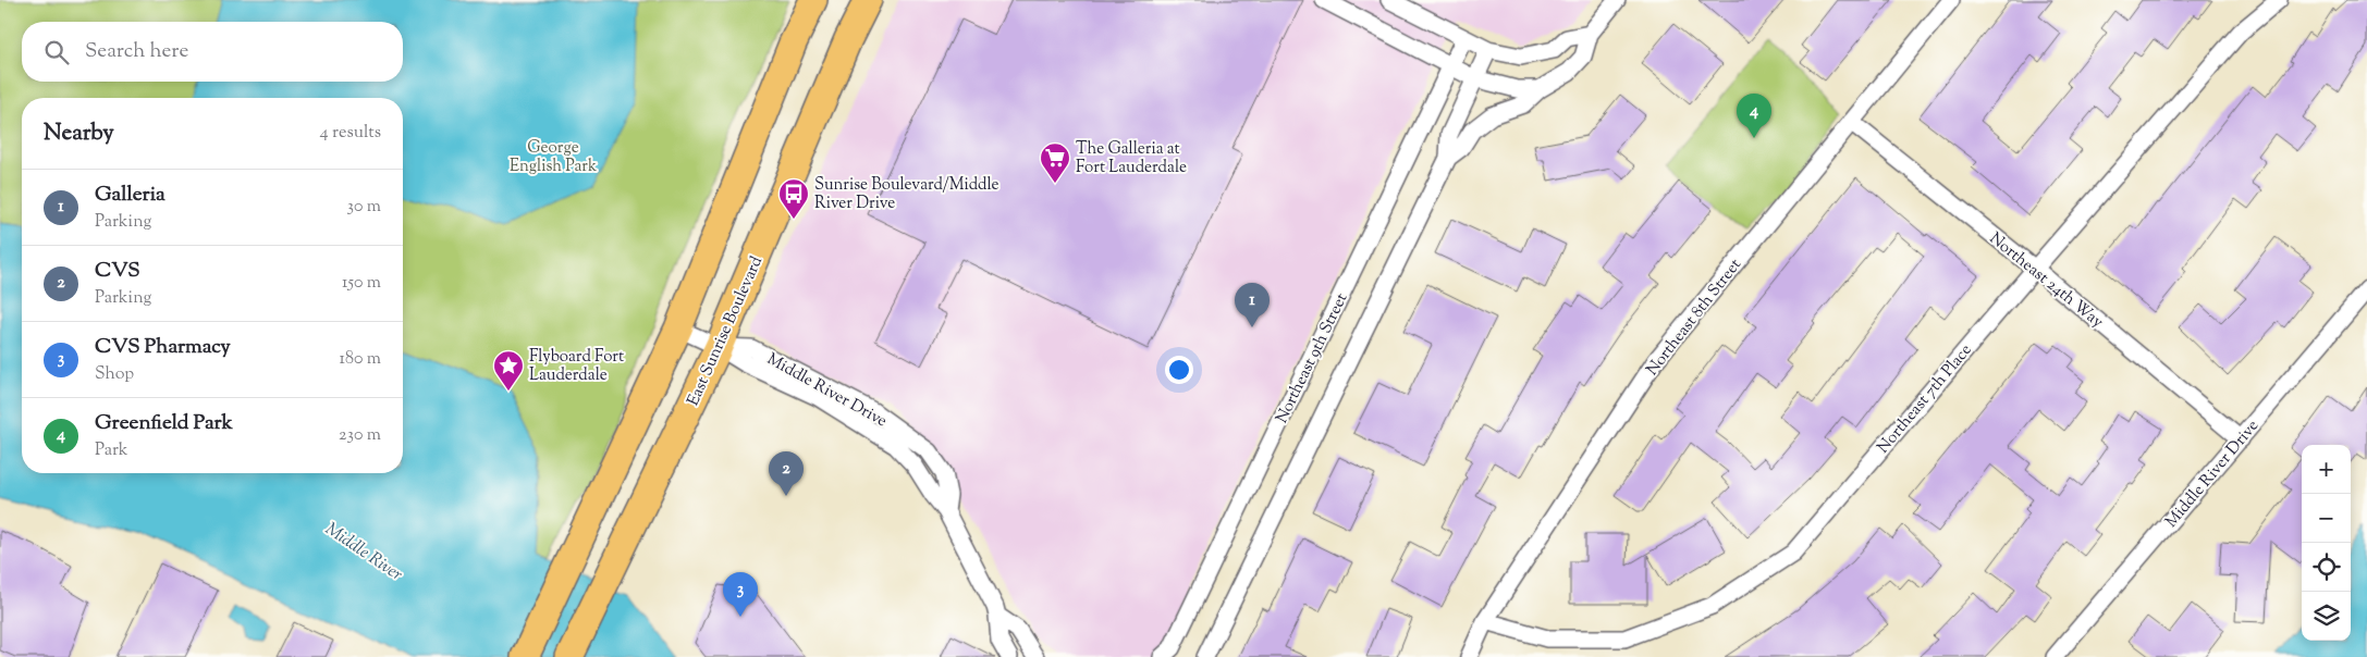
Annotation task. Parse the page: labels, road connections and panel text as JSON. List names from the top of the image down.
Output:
{
  "streets": {
    "main road": ["East Sunrise Boulevard"],
    "street": [
      "Northeast 24th Way",
      "Northeast 8th Street",
      "Northeast 9th Street",
      "Middle River Drive",
      "Northeast 7th Place"
    ]
  },
  "crossings": [
    ["Northeast 24th Way", "Northeast 8th Street"],
    ["Northeast 24th Way", "Middle River Drive"],
    ["Northeast 24th Way", "Northeast 7th Place"],
    ["Northeast 8th Street", "Northeast 7th Place"],
    ["East Sunrise Boulevard", "Middle River Drive"]
  ],
  "water": ["Middle River"],
  "parks": ["George English Park"],
  "places": {
    "supermarket": ["The Galleria at Fort Lauderdale"],
    "bus stop": ["Sunrise Boulevard/Middle River Drive"],
    "place": ["Flyboard Fort Lauderdale"]
  },
  "page": {
    "search": "Search here",
    "pins": [
      "4",
      "1",
      "2",
      "3"
    ],
    "heading": ["Nearby", "4 results"],
    "list": [
      {
        "mark": "1",
        "name": "Galleria",
        "note": "Parking",
        "value": "30 m"
      },
      {
        "mark": "2",
        "name": "CVS",
        "note": "Parking",
        "value": "150 m"
      },
      {
        "mark": "3",
        "name": "CVS Pharmacy",
        "note": "Shop",
        "value": "180 m"
      },
      {
        "mark": "4",
        "name": "Greenfield Park",
        "note": "Park",
        "value": "230 m"
      }
    ],
    "map_buttons": ["+", "−"]
  }
}
